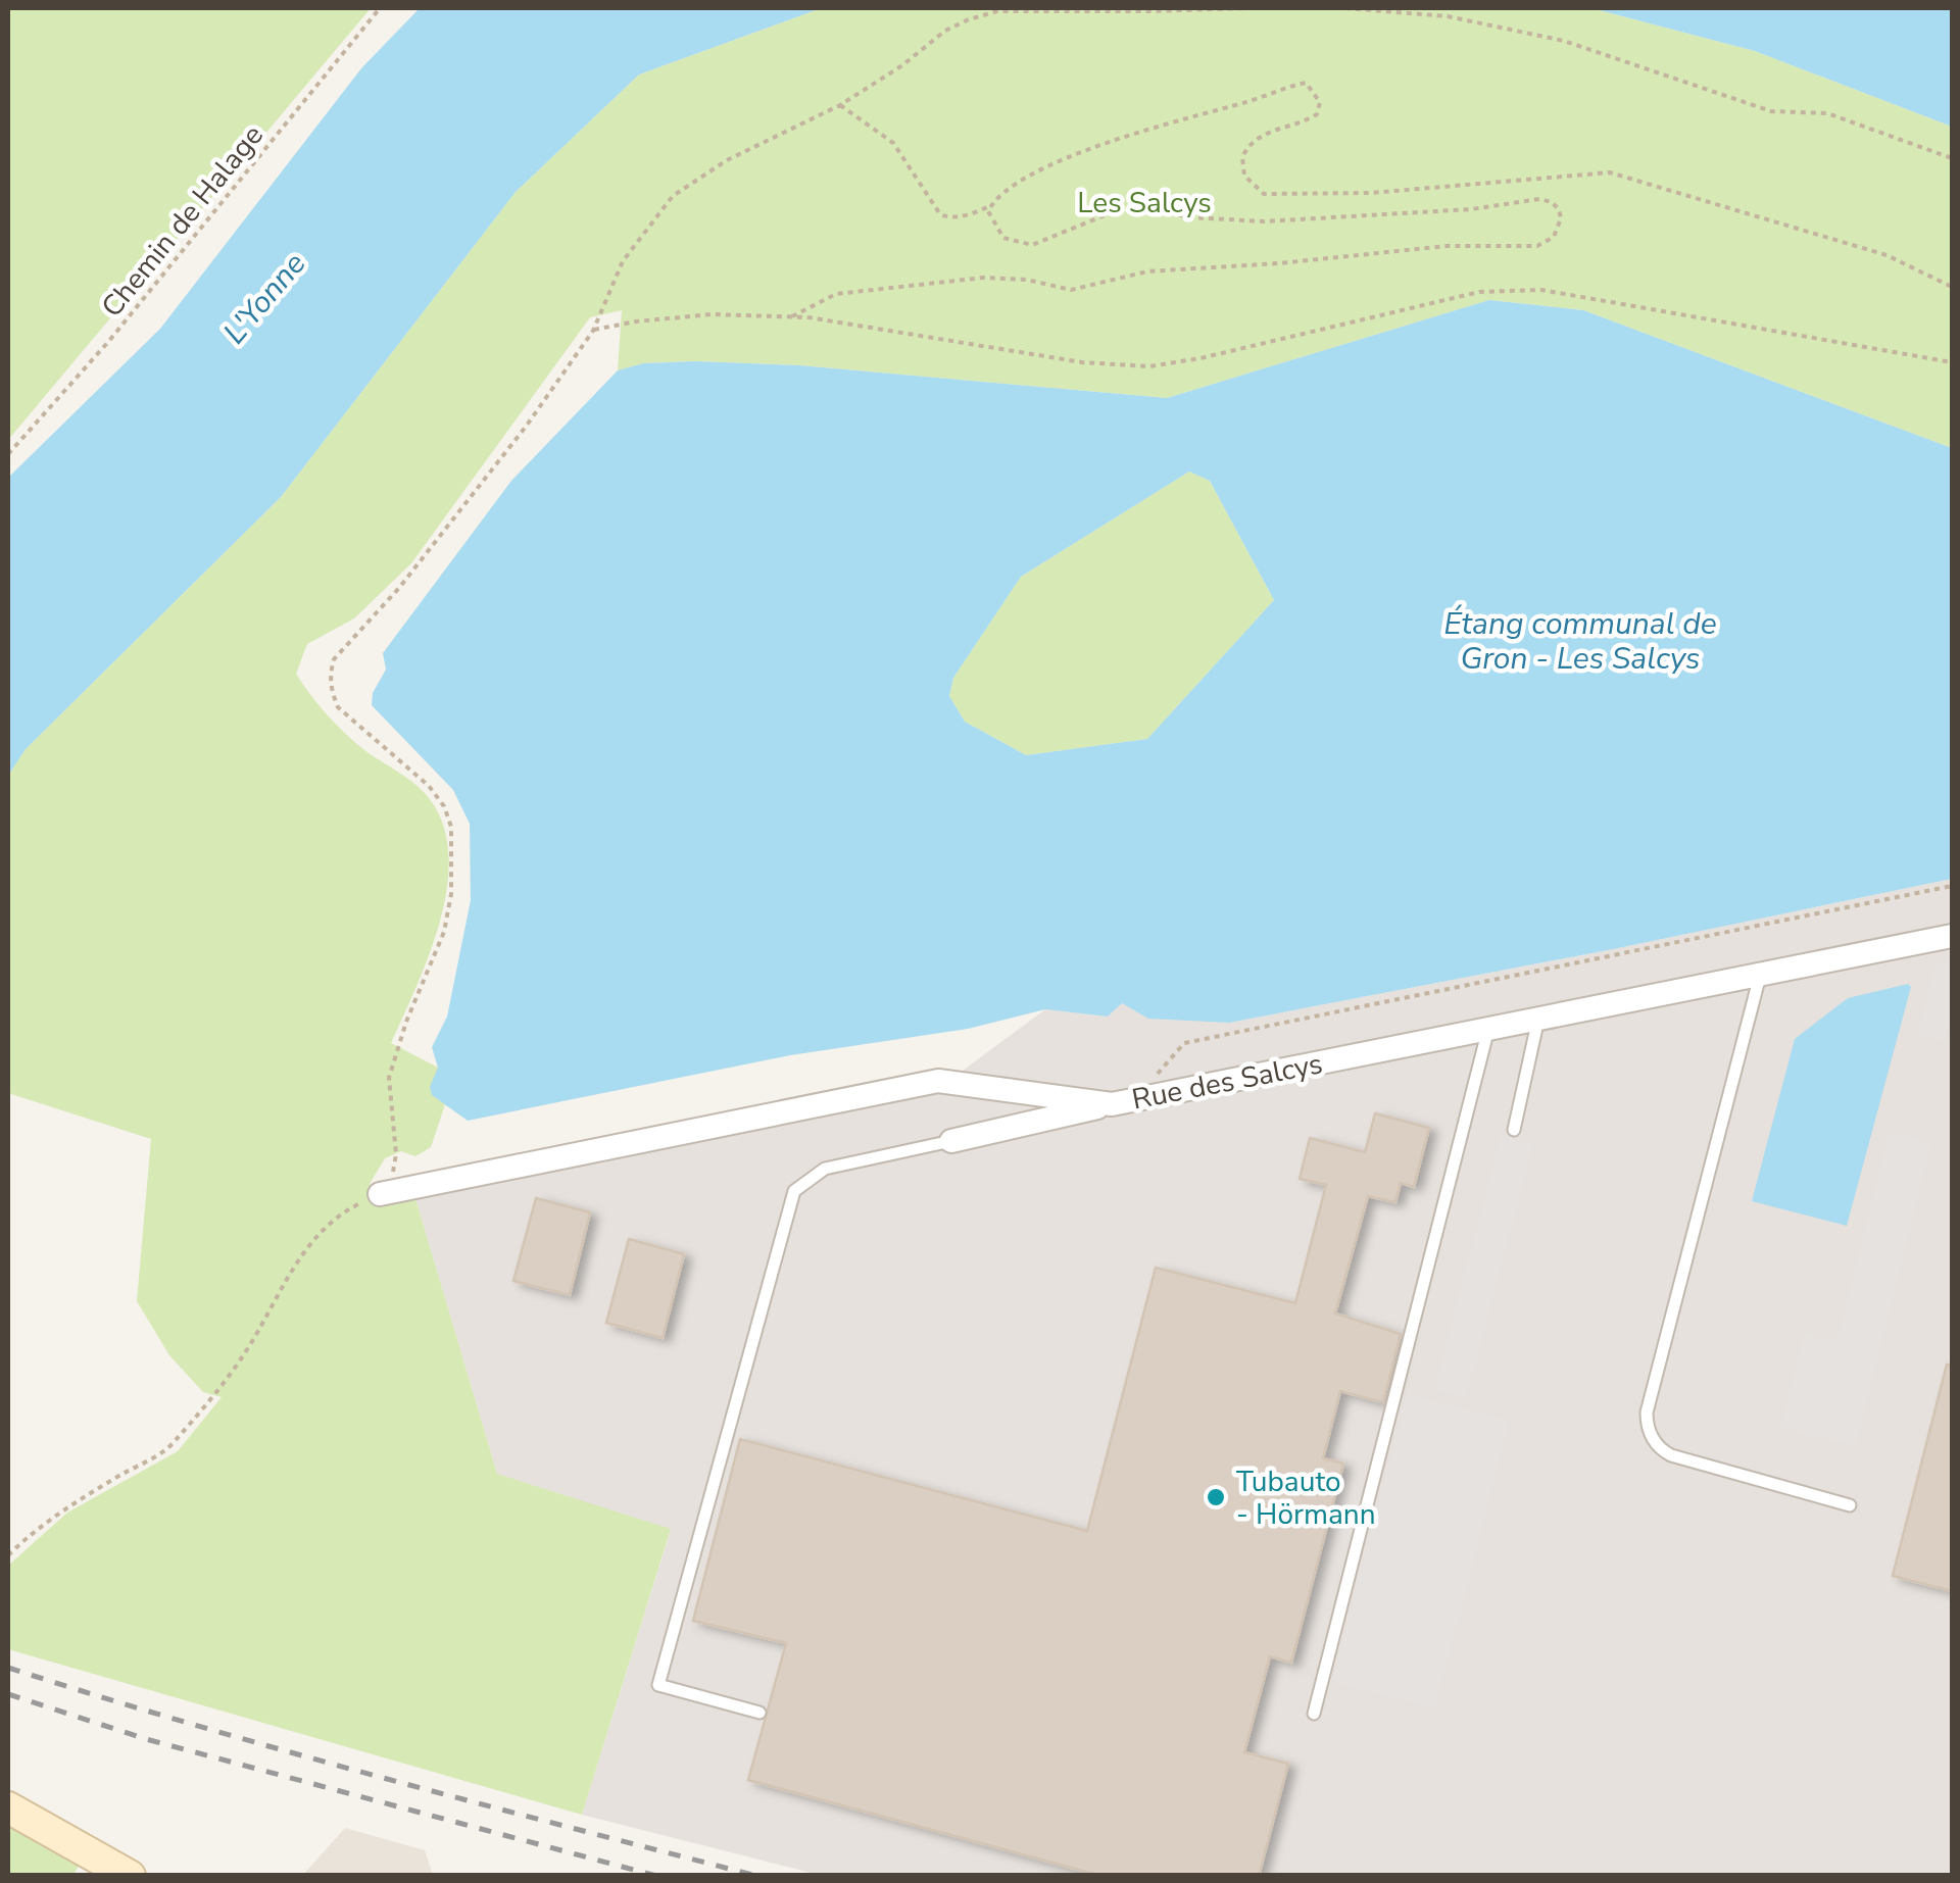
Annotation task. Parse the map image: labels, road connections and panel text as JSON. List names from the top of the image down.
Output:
{
  "streets": {
    "street": ["Rue des Salcys"],
    "path": ["Chemin de Halage"]
  },
  "water": ["L'Yonne", "Étang communal de Gron - Les Salcys"],
  "parks": ["Les Salcys"],
  "places": ["Tubauto - Hörmann"]
}
